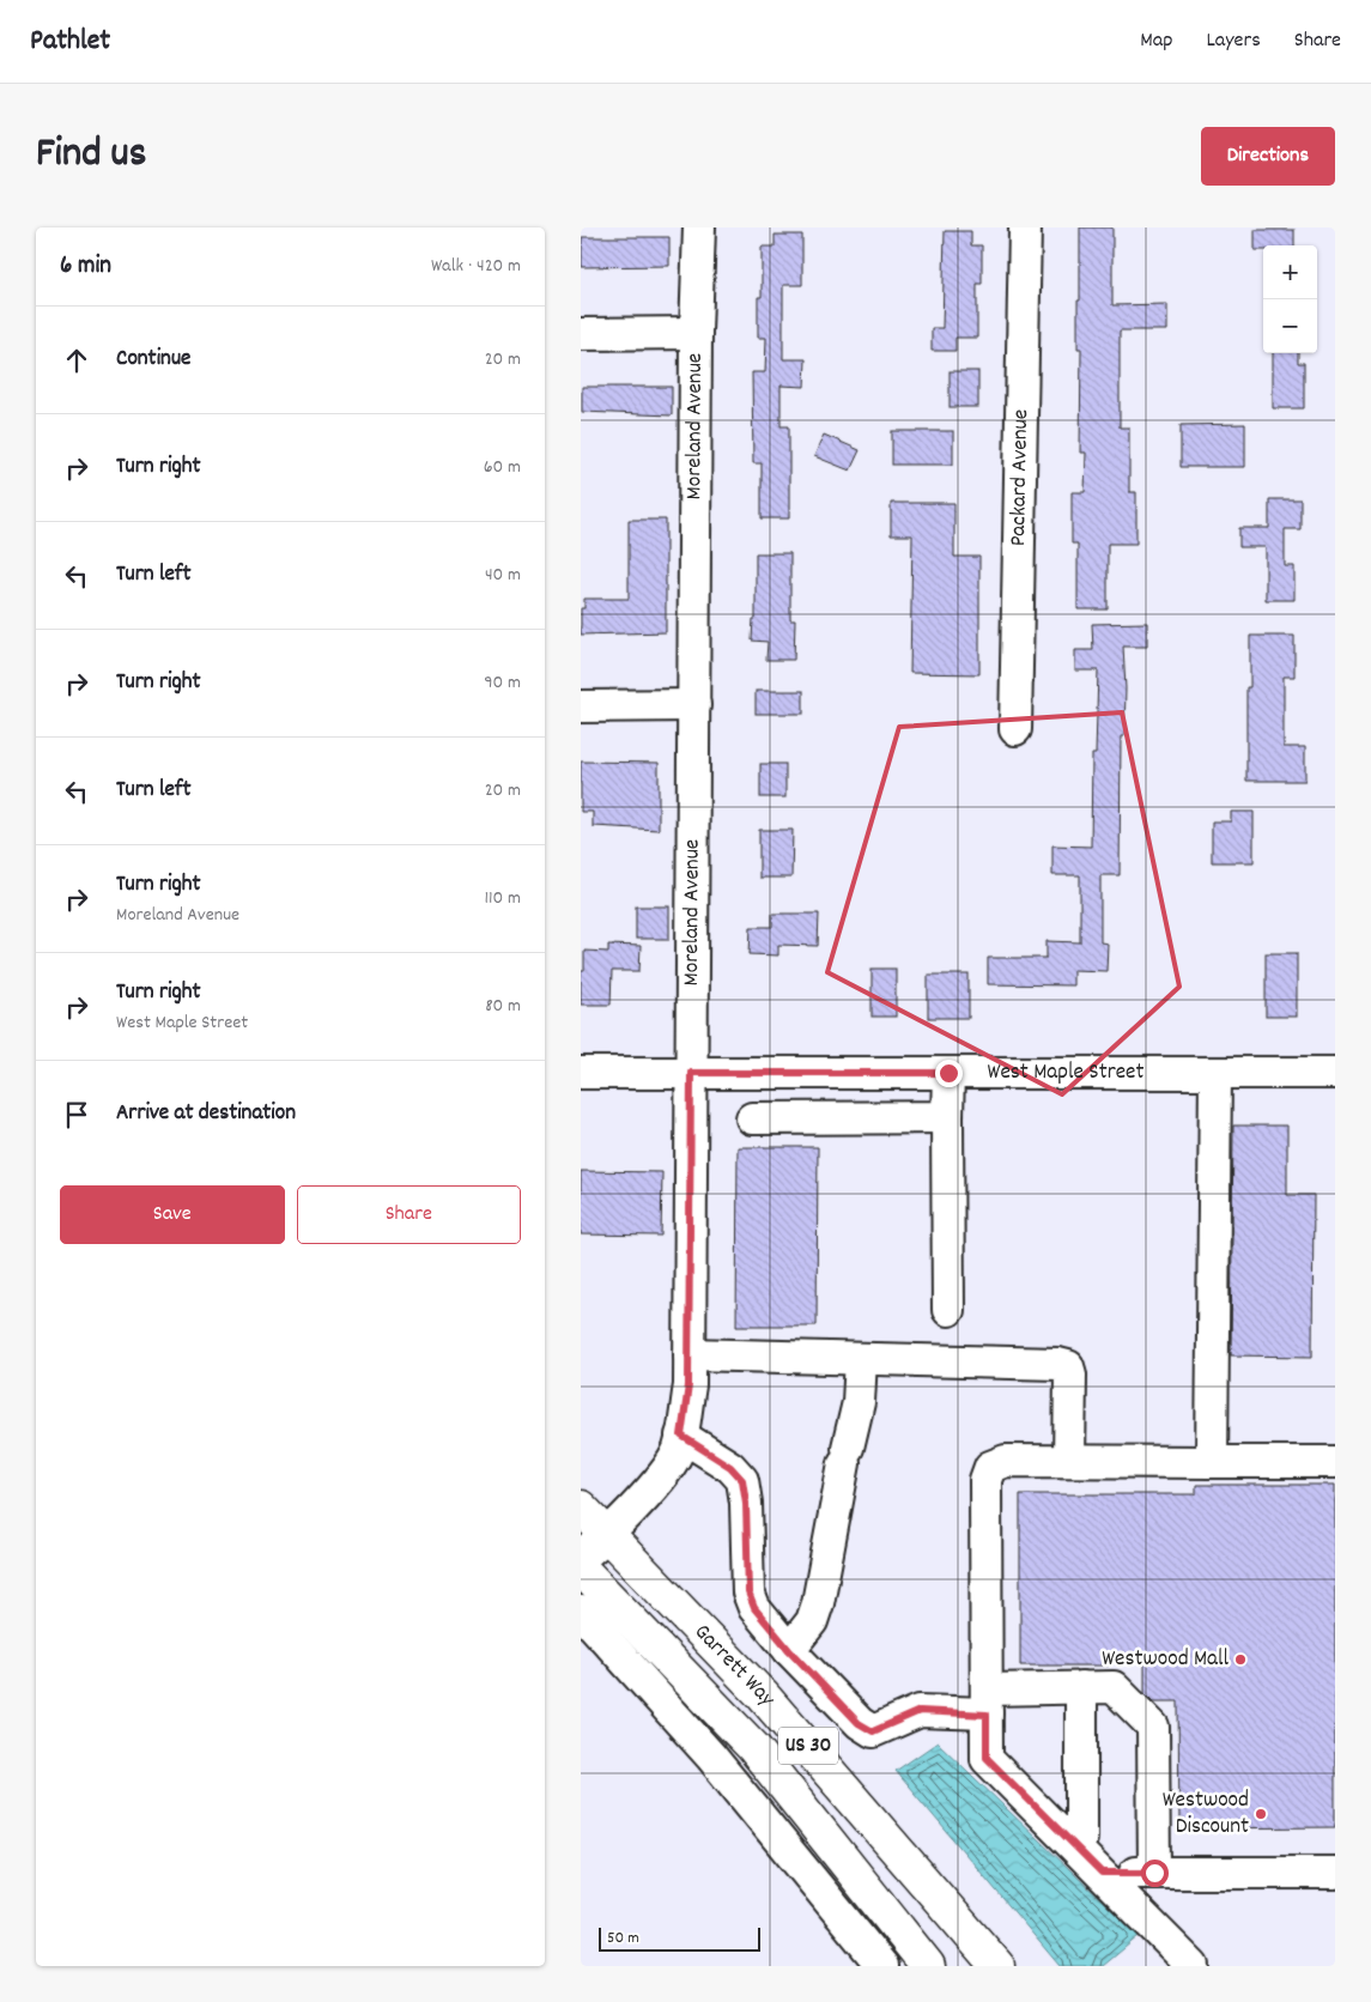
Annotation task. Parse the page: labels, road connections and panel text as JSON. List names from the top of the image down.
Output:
{
  "streets": {
    "main road": ["Garrett Way", "US 30"],
    "street": ["Moreland Avenue", "Packard Avenue", "West Maple Street"]
  },
  "crossings": [
    ["Moreland Avenue", "West Maple Street"],
    ["Moreland Avenue", "Garrett Way"]
  ],
  "places": ["Westwood Mall", "Westwood Discount"],
  "scale_bar": "50 m",
  "page": {
    "header": "Pathlet",
    "nav": ["Map", "Layers", "Share"],
    "title": "Find us",
    "buttons": [
      "Directions",
      ["Save", "Share"]
    ],
    "heading": ["6 min", "Walk · 420 m"],
    "map_buttons": ["+", "−"],
    "list": [
      ["Continue", "20 m"],
      ["Turn right", "60 m"],
      ["Turn left", "40 m"],
      ["Turn right", "90 m"],
      ["Turn left", "20 m"],
      ["Turn right", "Moreland Avenue", "110 m"],
      ["Turn right", "West Maple Street", "80 m"],
      "Arrive at destination"
    ],
    "scale": "50 m"
  }
}
